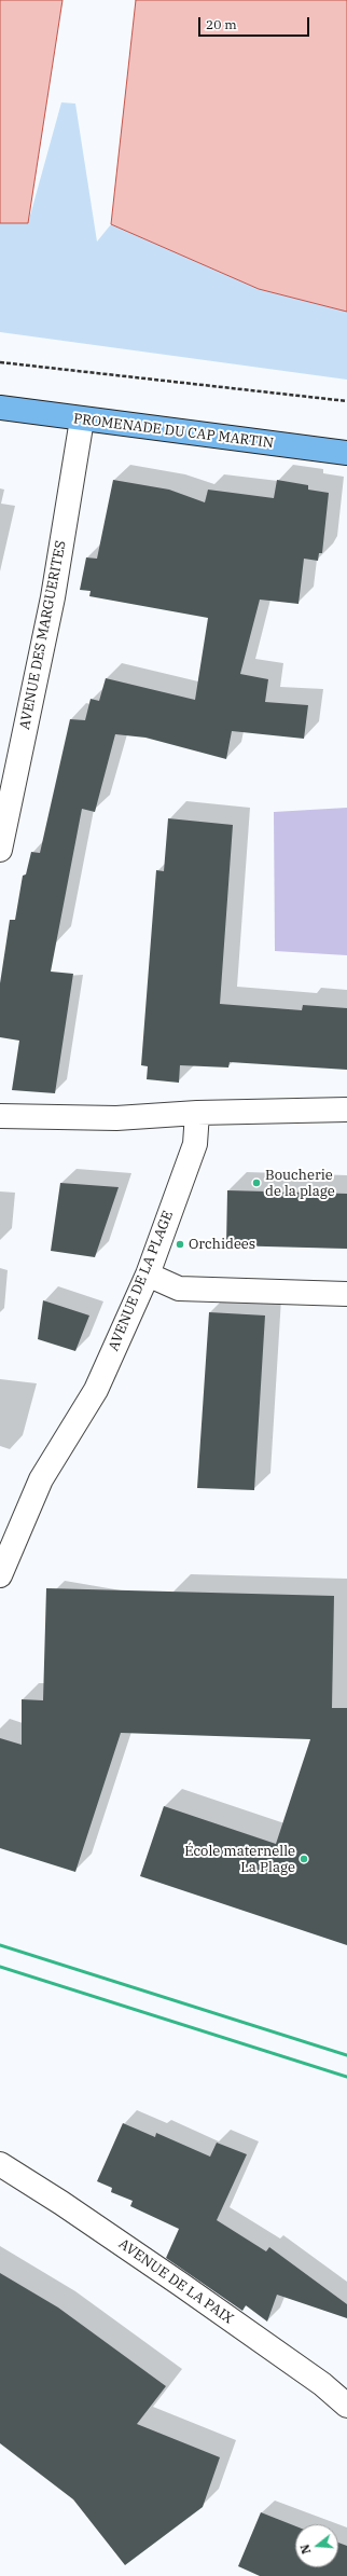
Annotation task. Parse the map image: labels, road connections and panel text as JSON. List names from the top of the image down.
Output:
{
  "streets": {
    "main road": ["PROMENADE DU CAP MARTIN"],
    "street": ["AVENUE DES MARGUERITES", "AVENUE DE LA PLAGE", "AVENUE DE LA PAIX"]
  },
  "crossings": [
    ["PROMENADE DU CAP MARTIN", "AVENUE DES MARGUERITES"]
  ],
  "places": ["Boucherie de la plage", "Orchidees", "École maternelle La Plage"],
  "scale_bar": "20 m",
  "north": "left"
}
